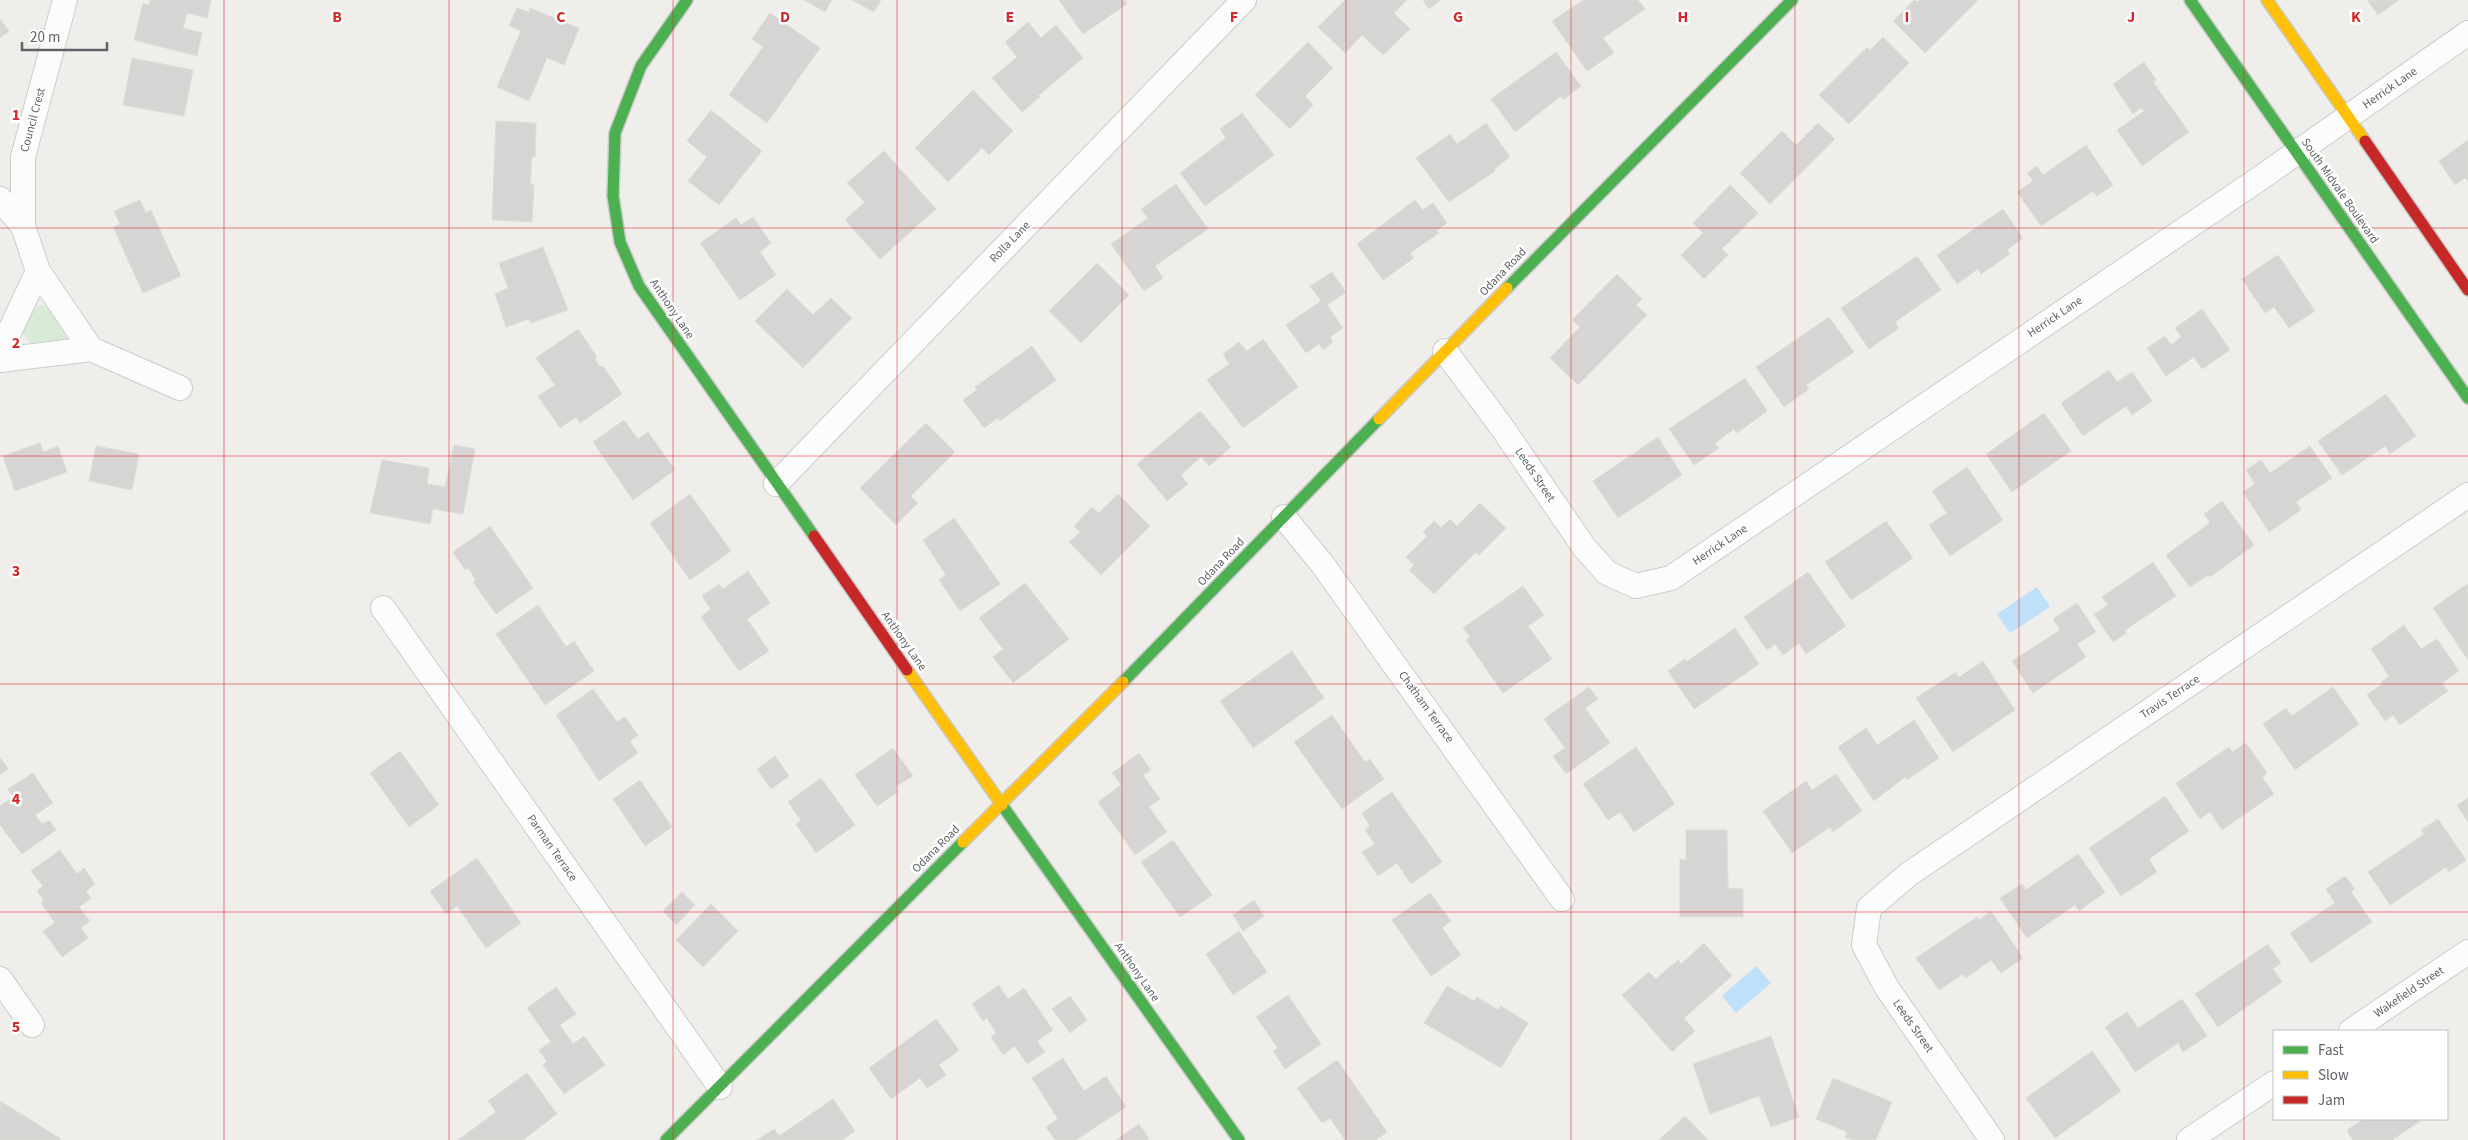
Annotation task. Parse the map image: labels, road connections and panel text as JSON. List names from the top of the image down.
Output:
{
  "streets": {
    "street": [
      "Herrick Lane",
      "Council Crest",
      "South Midvale Boulevard",
      "Rolla Lane",
      "Odana Road",
      "Anthony Lane",
      "Leeds Street",
      "Travis Terrace",
      "Chatham Terrace",
      "Parman Terrace",
      "Wakefield Street"
    ]
  },
  "crossings": [
    ["Herrick Lane", "South Midvale Boulevard"],
    ["Herrick Lane", "Leeds Street"],
    ["Rolla Lane", "Anthony Lane"],
    ["Odana Road", "Anthony Lane"],
    ["Odana Road", "Leeds Street"],
    ["Odana Road", "Chatham Terrace"],
    ["Odana Road", "Parman Terrace"],
    ["Leeds Street", "Travis Terrace"]
  ],
  "legend": ["Fast", "Slow", "Jam"],
  "scale_bar": "20 m",
  "grid": {
    "columns": [
      "B",
      "C",
      "D",
      "E",
      "F",
      "G",
      "H",
      "I",
      "J",
      "K"
    ],
    "rows": [
      "1",
      "2",
      "3",
      "4",
      "5"
    ]
  }
}
